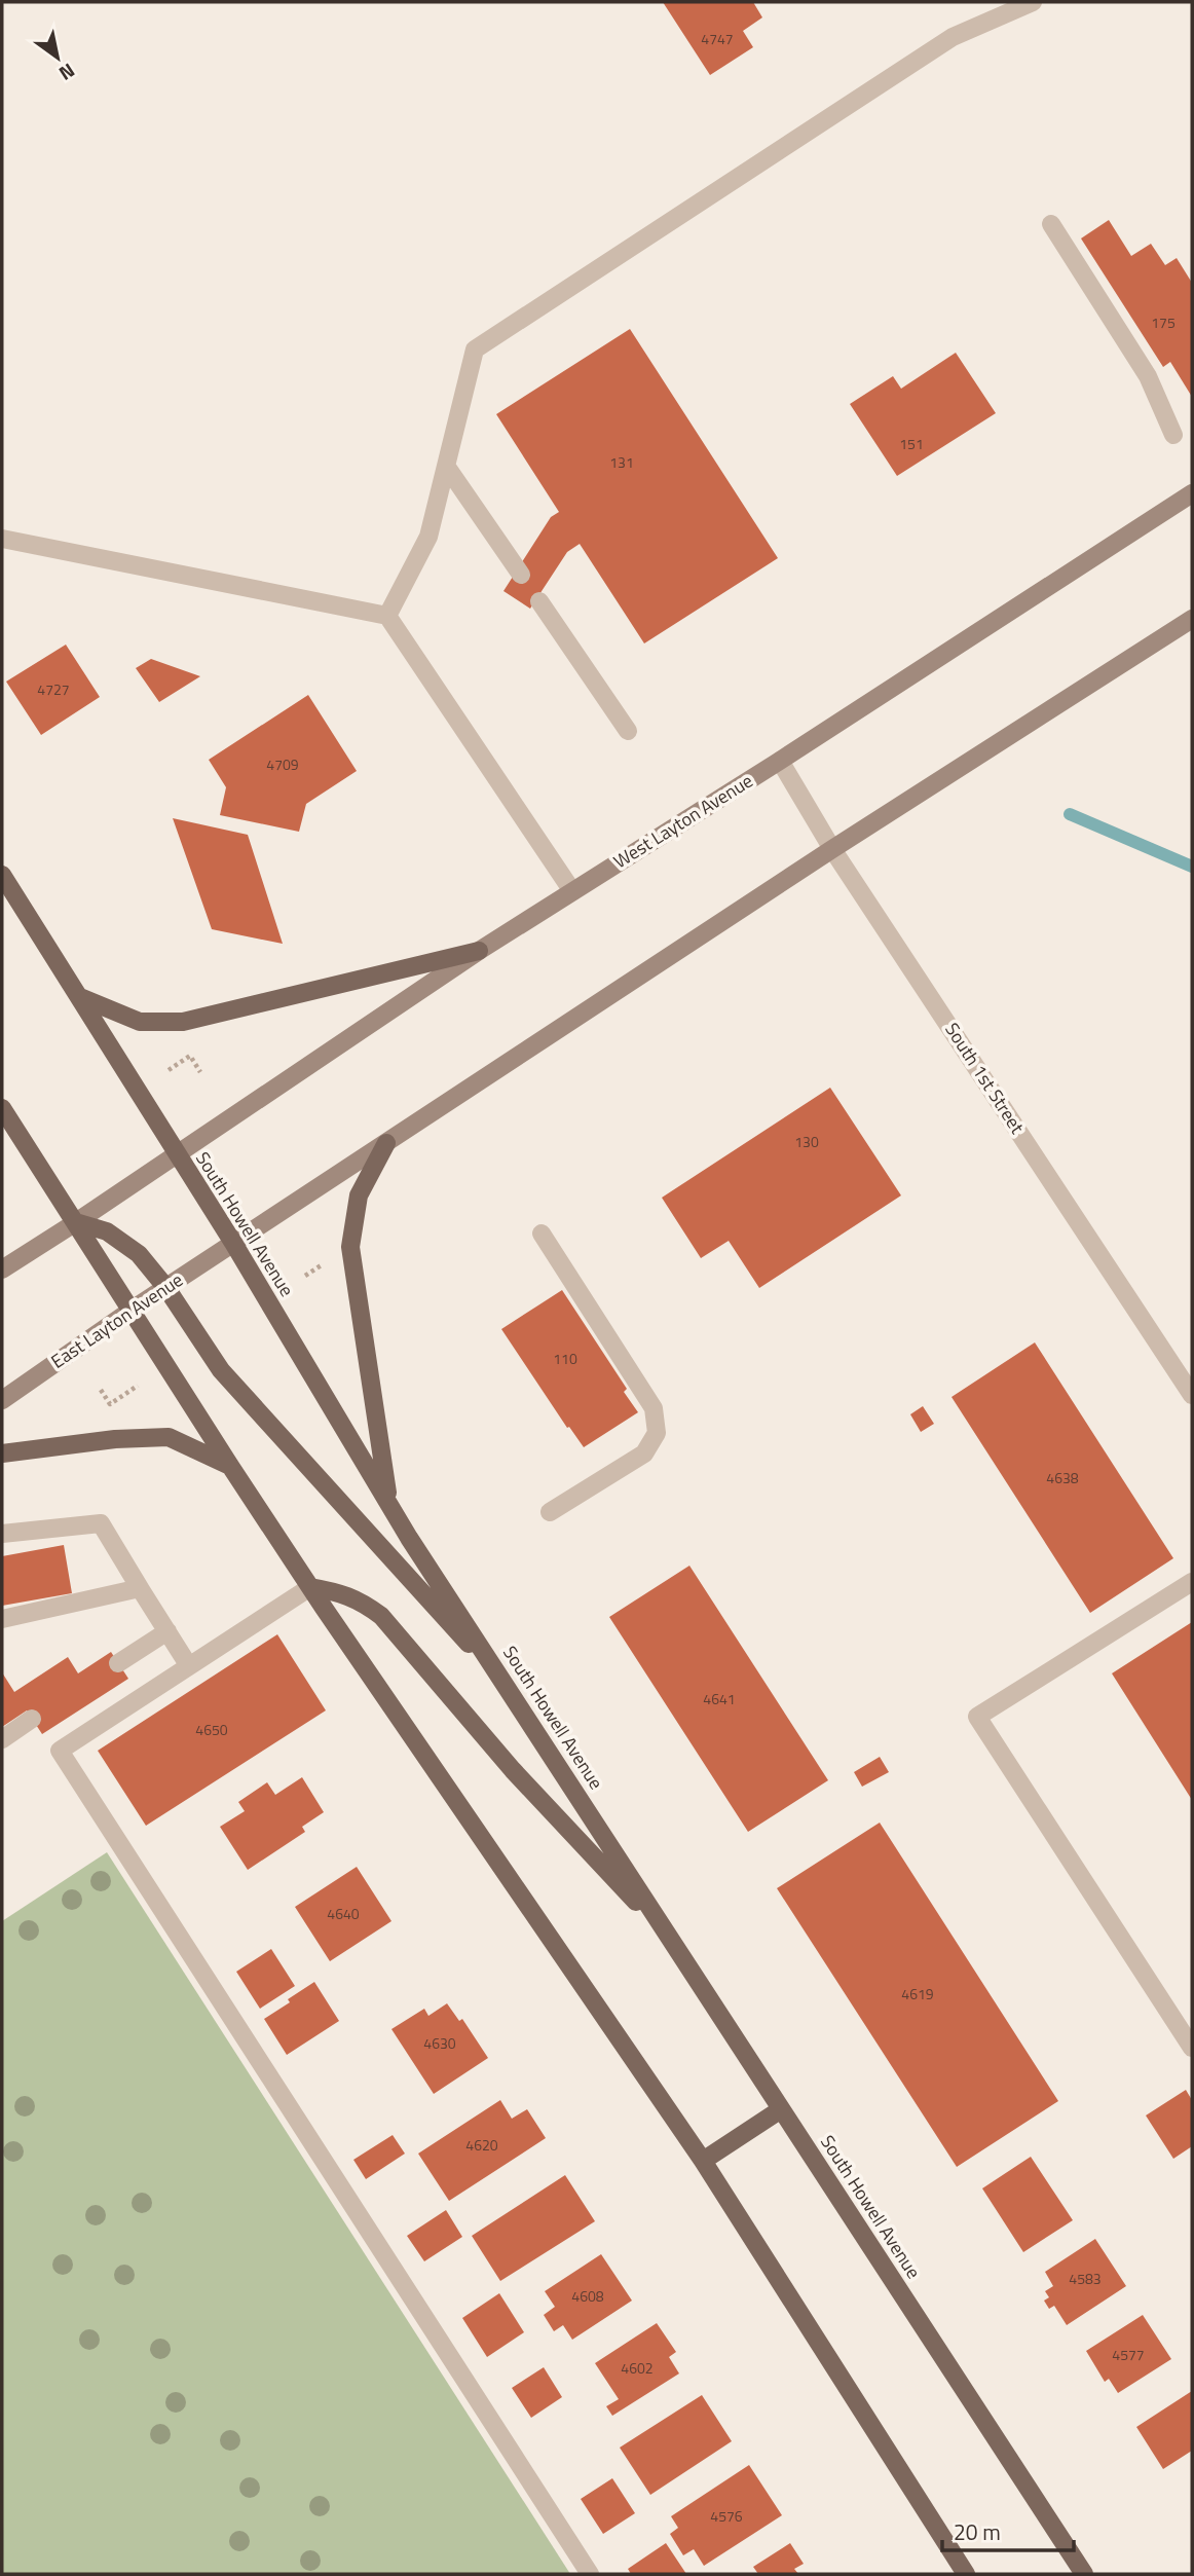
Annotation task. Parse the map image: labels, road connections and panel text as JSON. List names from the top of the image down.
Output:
{
  "streets": {
    "main road": ["West Layton Avenue", "South Howell Avenue", "East Layton Avenue"],
    "street": ["South 1st Street"]
  },
  "crossings": [
    ["West Layton Avenue", "South 1st Street"],
    ["West Layton Avenue", "South Howell Avenue"],
    ["South Howell Avenue", "East Layton Avenue"]
  ],
  "house_numbers": [
    "4747",
    "175",
    "151",
    "131",
    "4727",
    "4709",
    "130",
    "110",
    "4638",
    "4641",
    "4650",
    "4640",
    "4619",
    "4630",
    "4620",
    "4583",
    "4608",
    "4577",
    "4602",
    "4576"
  ],
  "scale_bar": "20 m",
  "north": "bottom right"
}
